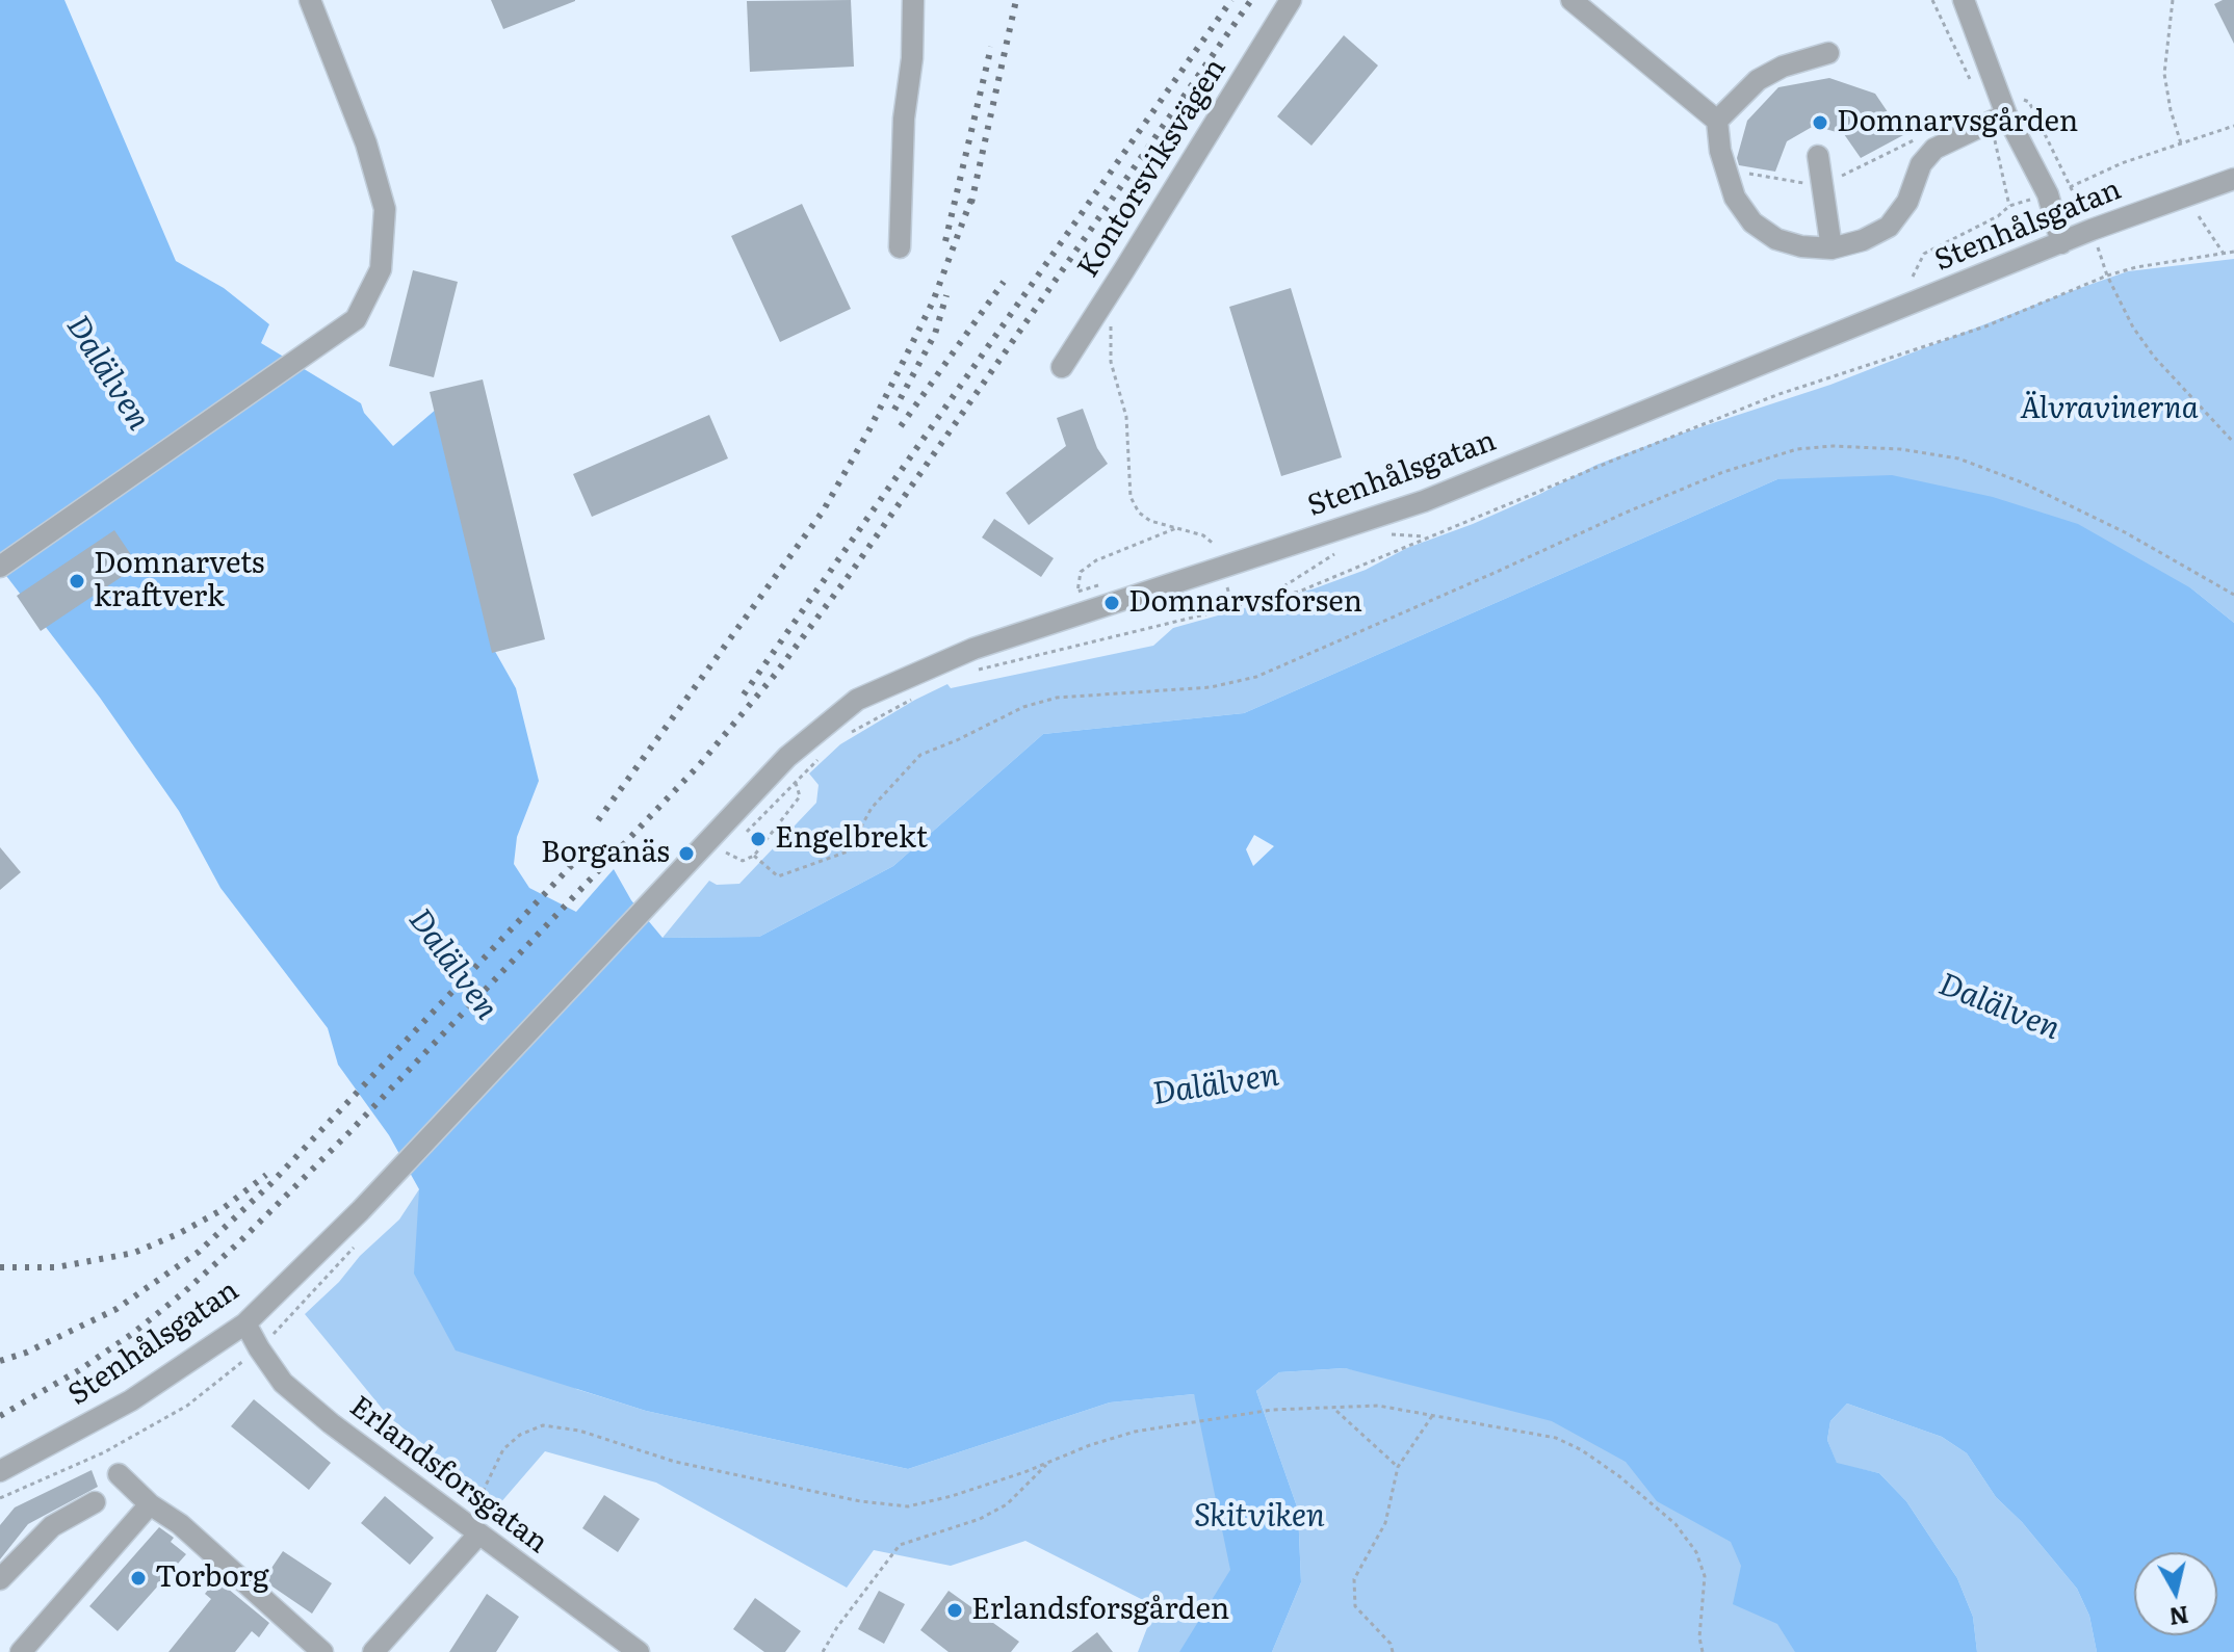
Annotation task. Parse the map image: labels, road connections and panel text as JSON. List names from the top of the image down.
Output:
{
  "streets": {
    "street": ["Kontorsviksvägen", "Stenhålsgatan", "Erlandsforsgatan"]
  },
  "crossings": [
    ["Stenhålsgatan", "Erlandsforsgatan"]
  ],
  "water": ["Dalälven", "Skitviken"],
  "parks": ["Älvravinerna"],
  "places": [
    "Domnarvsgården",
    "Domnarvets kraftverk",
    "Domnarvsforsen",
    "Engelbrekt",
    "Borganäs",
    "Torborg",
    "Erlandsforsgården"
  ],
  "north": "bottom"
}
